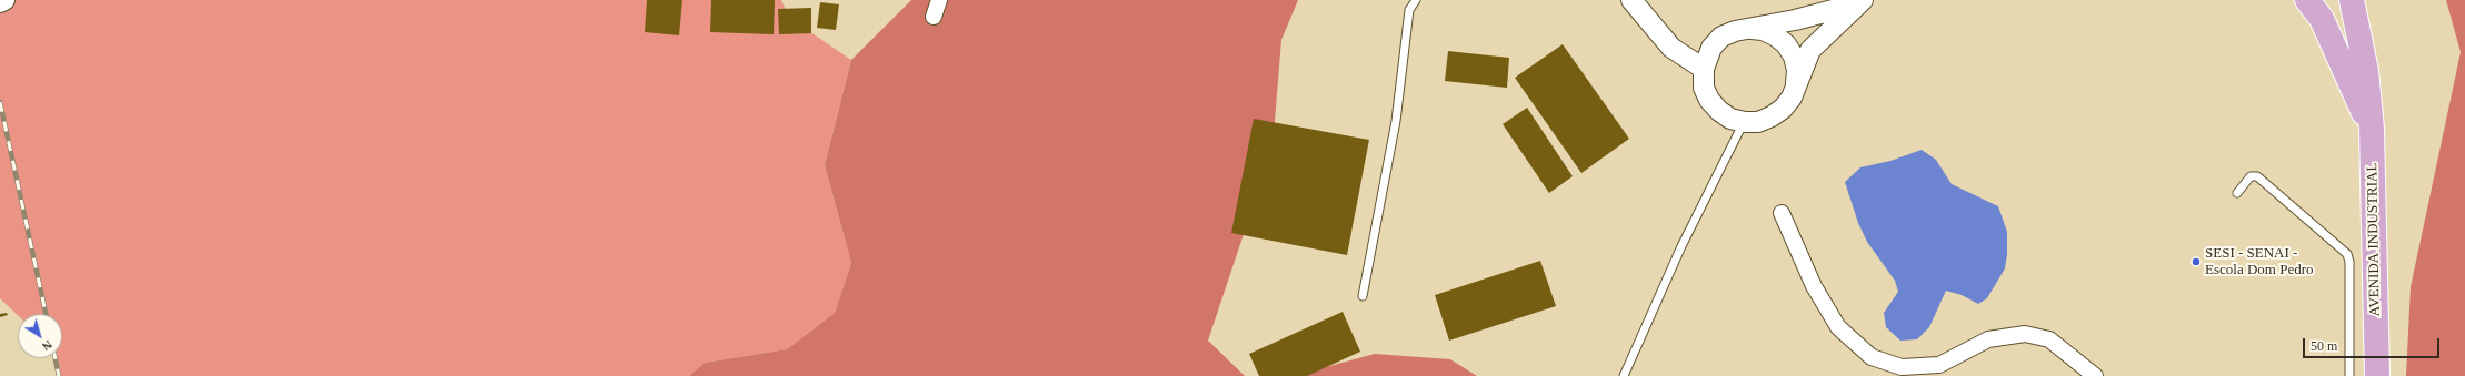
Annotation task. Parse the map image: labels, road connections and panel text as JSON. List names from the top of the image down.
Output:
{
  "streets": {
    "main road": ["AVENIDA INDUSTRIAL"]
  },
  "places": ["SESI - SENAI - Escola Dom Pedro"],
  "scale_bar": "50 m",
  "north": "bottom right"
}
